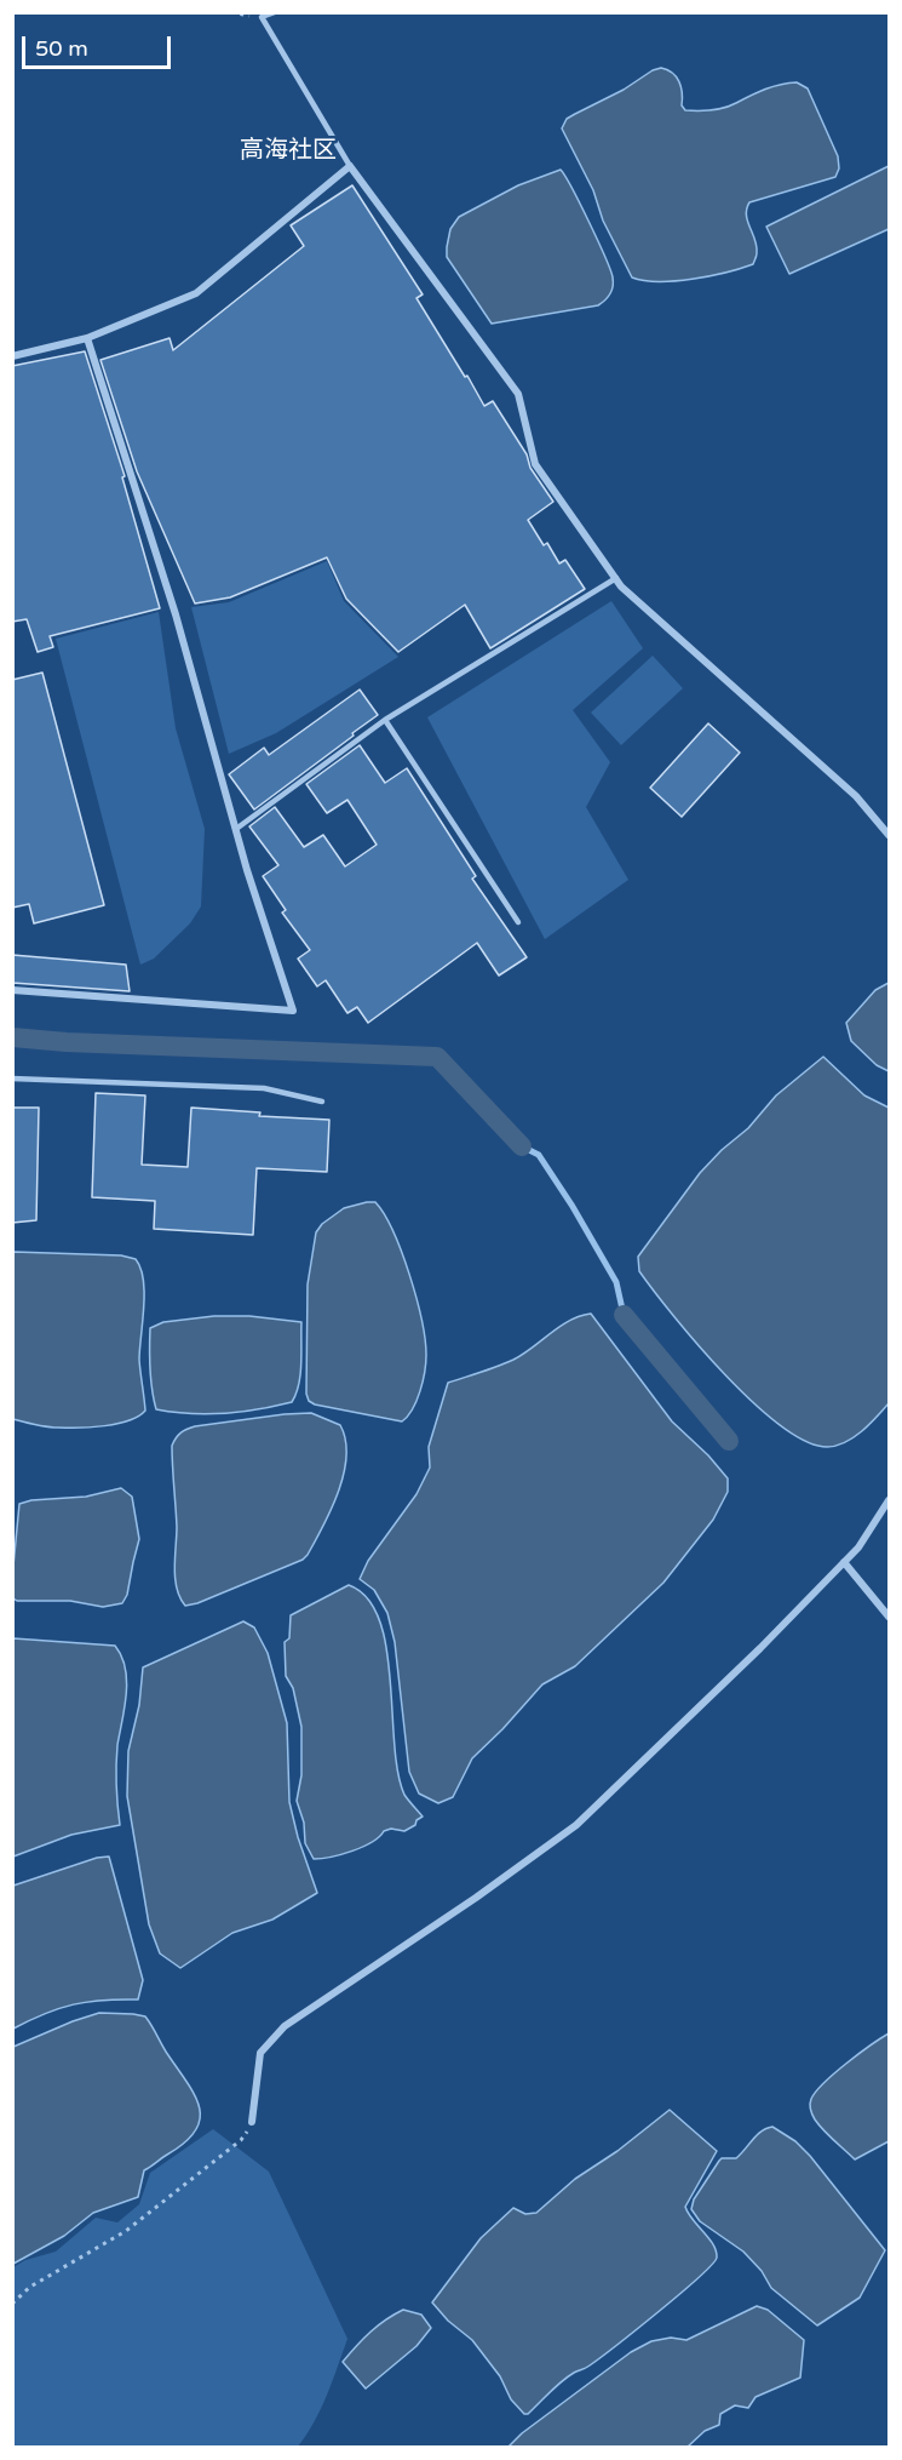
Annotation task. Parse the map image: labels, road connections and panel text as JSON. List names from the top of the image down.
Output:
{
  "districts": ["高海社区"],
  "scale_bar": "50 m"
}
